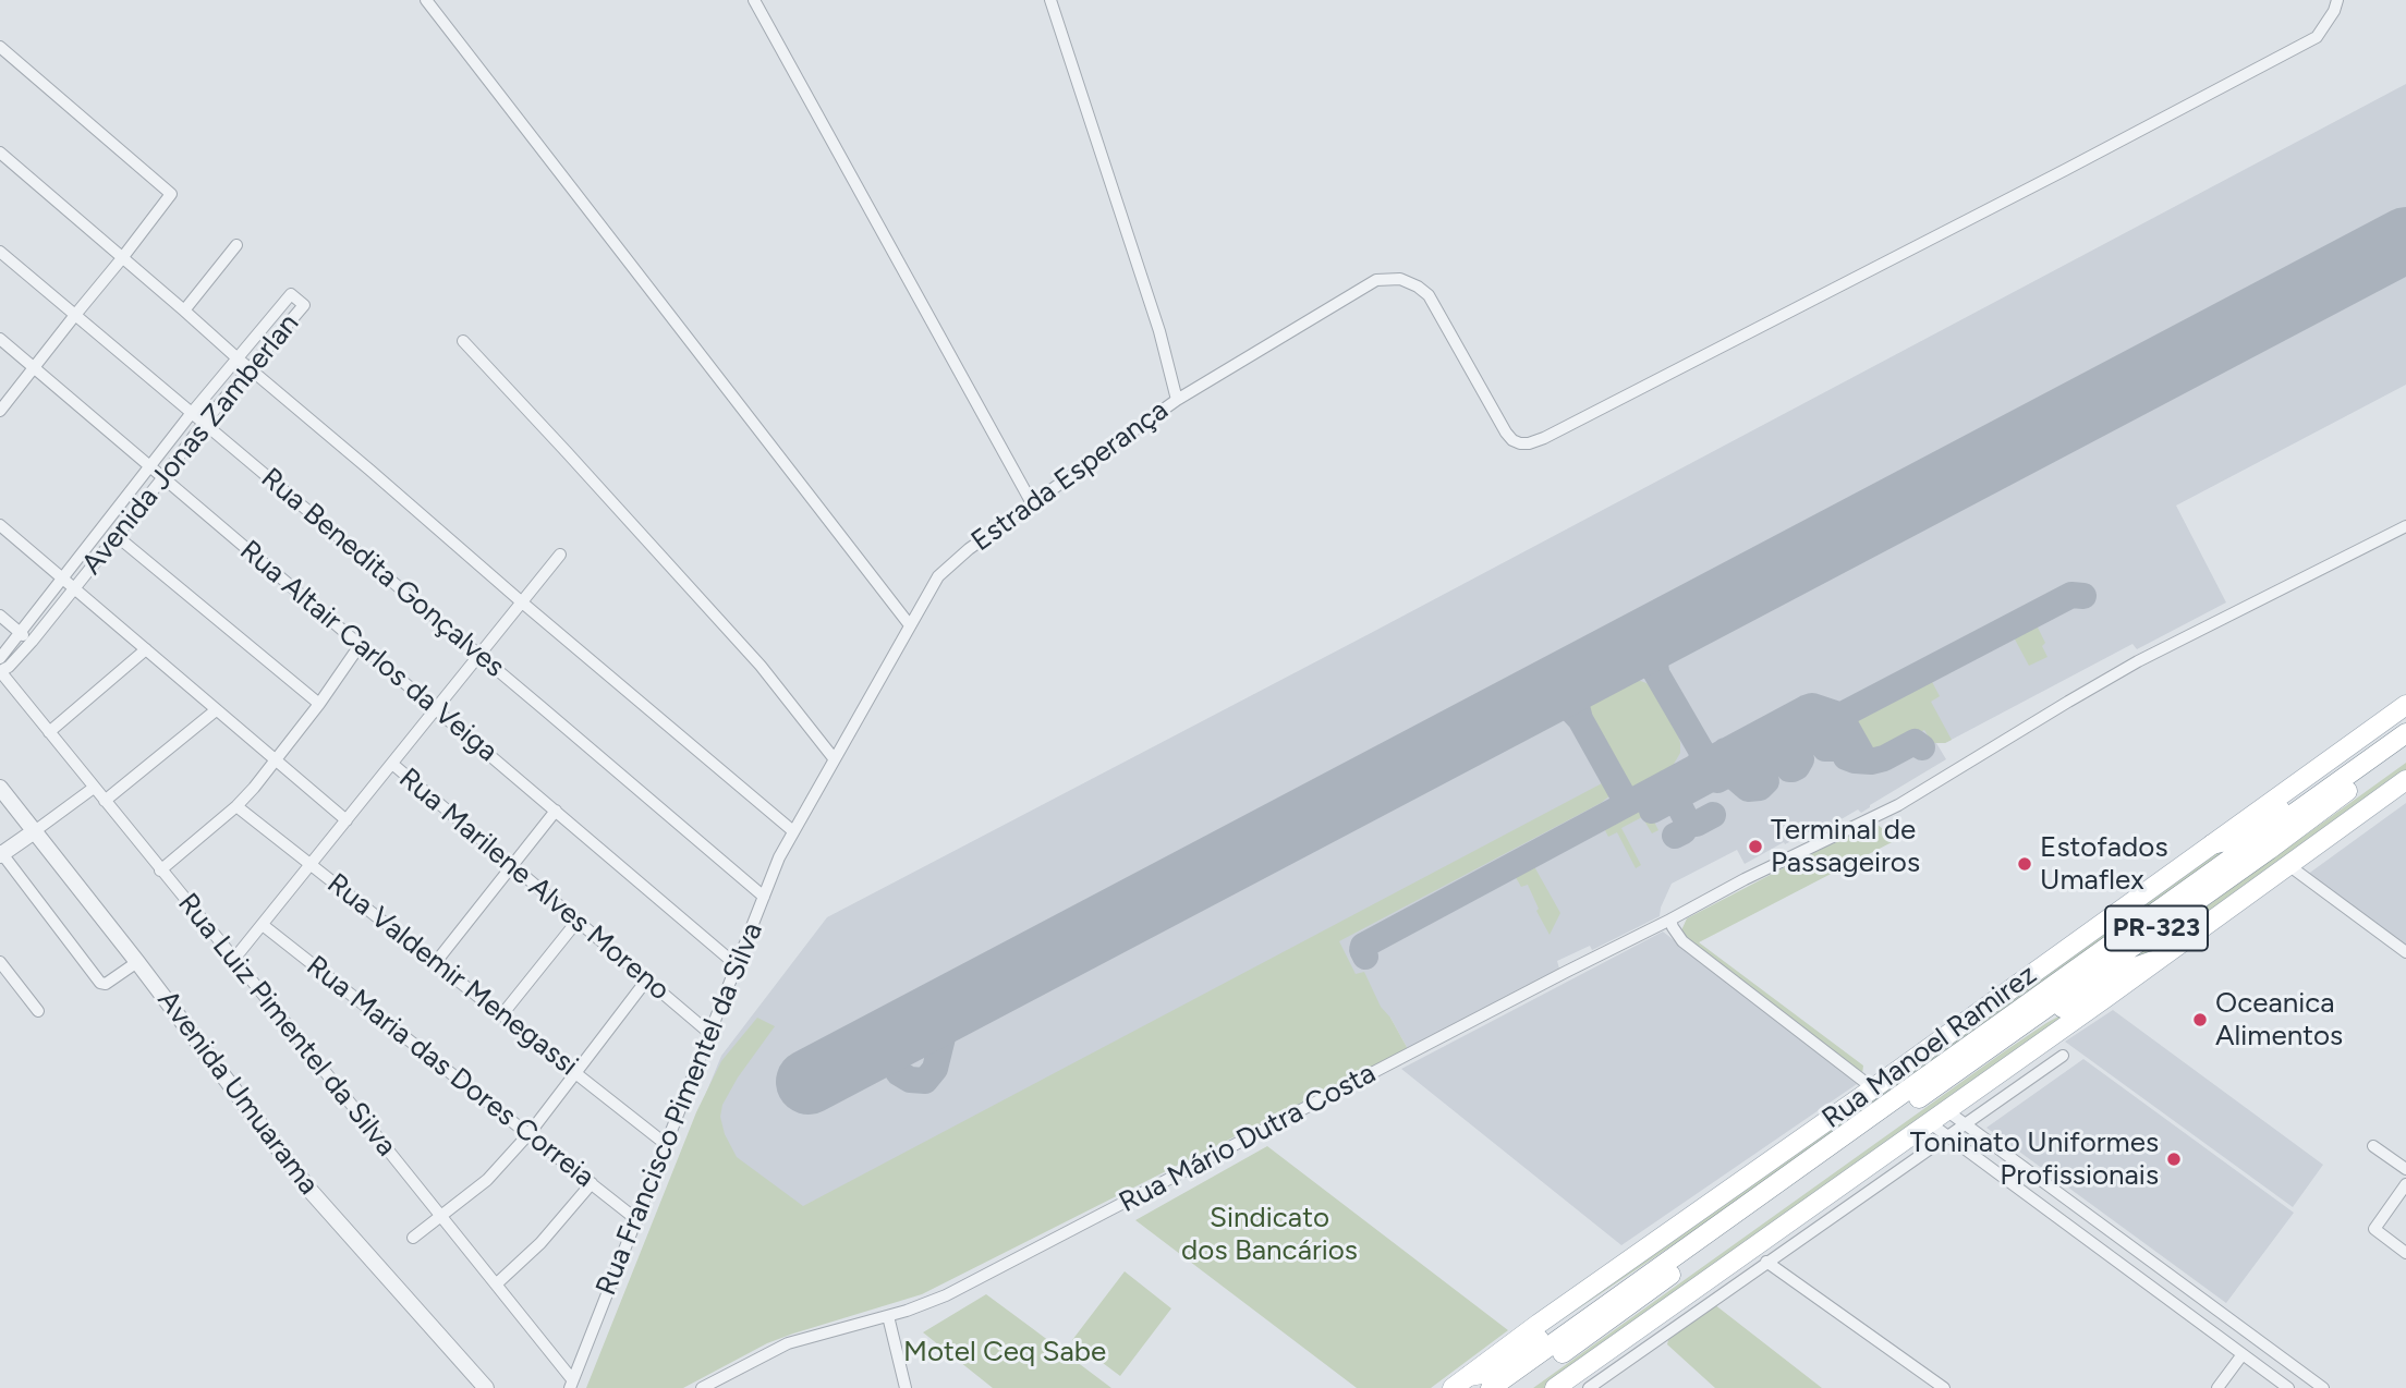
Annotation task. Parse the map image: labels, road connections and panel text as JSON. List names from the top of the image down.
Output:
{
  "streets": {
    "main road": ["PR-323", "Rua Manoel Ramirez"],
    "street": [
      "Avenida Jonas Zamberlan",
      "Estrada Esperança",
      "Rua Benedita Gonçalves",
      "Rua Altair Carlos da Veiga",
      "Rua Marilene Alves Moreno",
      "Rua Valdemir Menegassi",
      "Rua Luiz Pimentel da Silva",
      "Rua Maria das Dores Correia",
      "Avenida Umuarama",
      "Rua Francisco Pimentel da Silva",
      "Rua Mário Dutra Costa"
    ]
  },
  "crossings": [
    ["Avenida Jonas Zamberlan", "Rua Benedita Gonçalves"],
    ["Avenida Jonas Zamberlan", "Rua Altair Carlos da Veiga"],
    ["Avenida Jonas Zamberlan", "Rua Luiz Pimentel da Silva"],
    ["Estrada Esperança", "Rua Francisco Pimentel da Silva"],
    ["Rua Benedita Gonçalves", "Rua Francisco Pimentel da Silva"],
    ["Rua Altair Carlos da Veiga", "Rua Francisco Pimentel da Silva"],
    ["Rua Marilene Alves Moreno", "Rua Francisco Pimentel da Silva"],
    ["Rua Valdemir Menegassi", "Rua Francisco Pimentel da Silva"],
    ["Rua Luiz Pimentel da Silva", "Rua Francisco Pimentel da Silva"],
    ["Rua Maria das Dores Correia", "Rua Francisco Pimentel da Silva"]
  ],
  "parks": ["Sindicato dos Bancários", "Motel Ceq Sabe"],
  "places": [
    "Terminal de Passageiros",
    "Estofados Umaflex",
    "Oceanica Alimentos",
    "Toninato Uniformes Profissionais"
  ]
}
